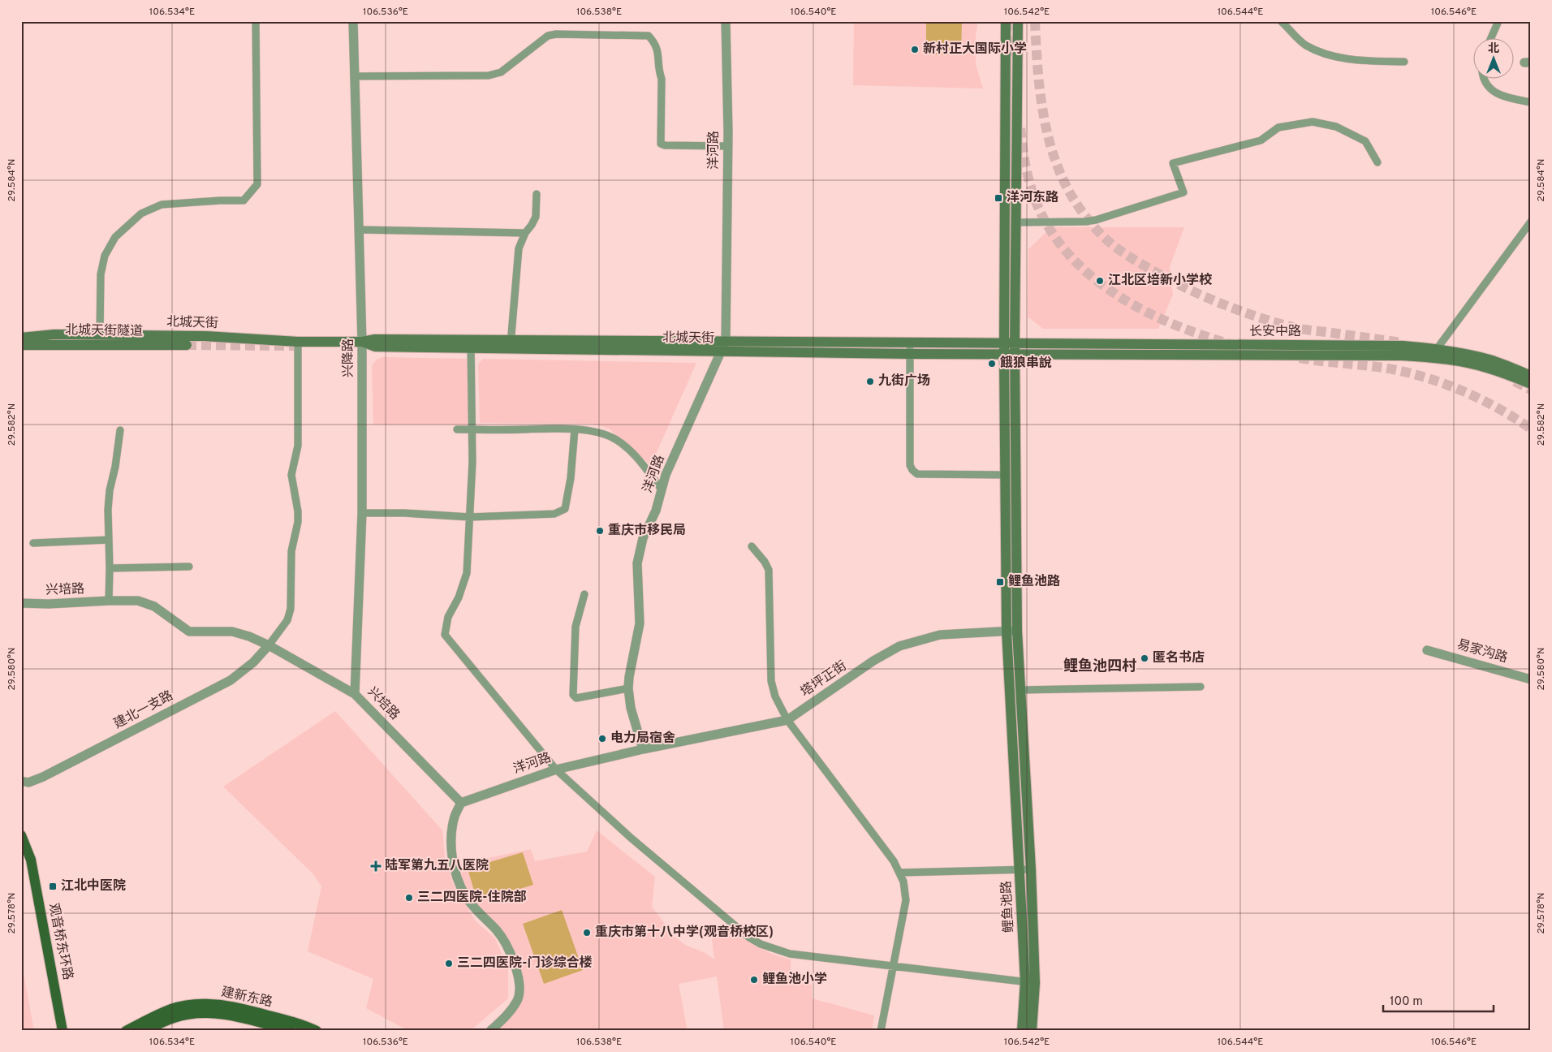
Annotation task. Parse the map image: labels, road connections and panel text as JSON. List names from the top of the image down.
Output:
{
  "streets": {
    "main road": [
      "北城天街",
      "北城天街隧道",
      "长安中路",
      "鲤鱼池路",
      "观音桥东环路",
      "建新东路"
    ],
    "street": [
      "洋河路",
      "兴降路",
      "兴培路",
      "易家沟路",
      "塔坪正街",
      "建北一支路"
    ]
  },
  "crossings": [
    ["洋河路", "北城天街"],
    ["洋河路", "兴培路"],
    ["洋河路", "塔坪正街"],
    ["北城天街", "长安中路"],
    ["北城天街", "兴降路"],
    ["北城天街", "鲤鱼池路"],
    ["长安中路", "鲤鱼池路"],
    ["兴降路", "兴培路"],
    ["兴培路", "建北一支路"],
    ["塔坪正街", "鲤鱼池路"]
  ],
  "districts": ["鲤鱼池四村"],
  "places": {
    "other": [
      "新村正大国际小学",
      "江北区培新小学校",
      "餓狼串說",
      "九街广场",
      "重庆市移民局",
      "匿名书店",
      "电力局宿舍",
      "三二四医院-住院部",
      "重庆市第十八中学(观音桥校区)",
      "三二四医院-门诊综合楼",
      "鲤鱼池小学"
    ],
    "transit": ["洋河东路", "鲤鱼池路", "江北中医院"],
    "health": ["陆军第九五八医院"]
  },
  "scale_bar": "100 m",
  "north": "top",
  "coordinates": [
    "106.534°E",
    "106.536°E",
    "106.538°E",
    "106.540°E",
    "106.542°E",
    "106.544°E",
    "106.546°E",
    "29.584°N",
    "29.582°N",
    "29.580°N",
    "29.578°N"
  ]
}
